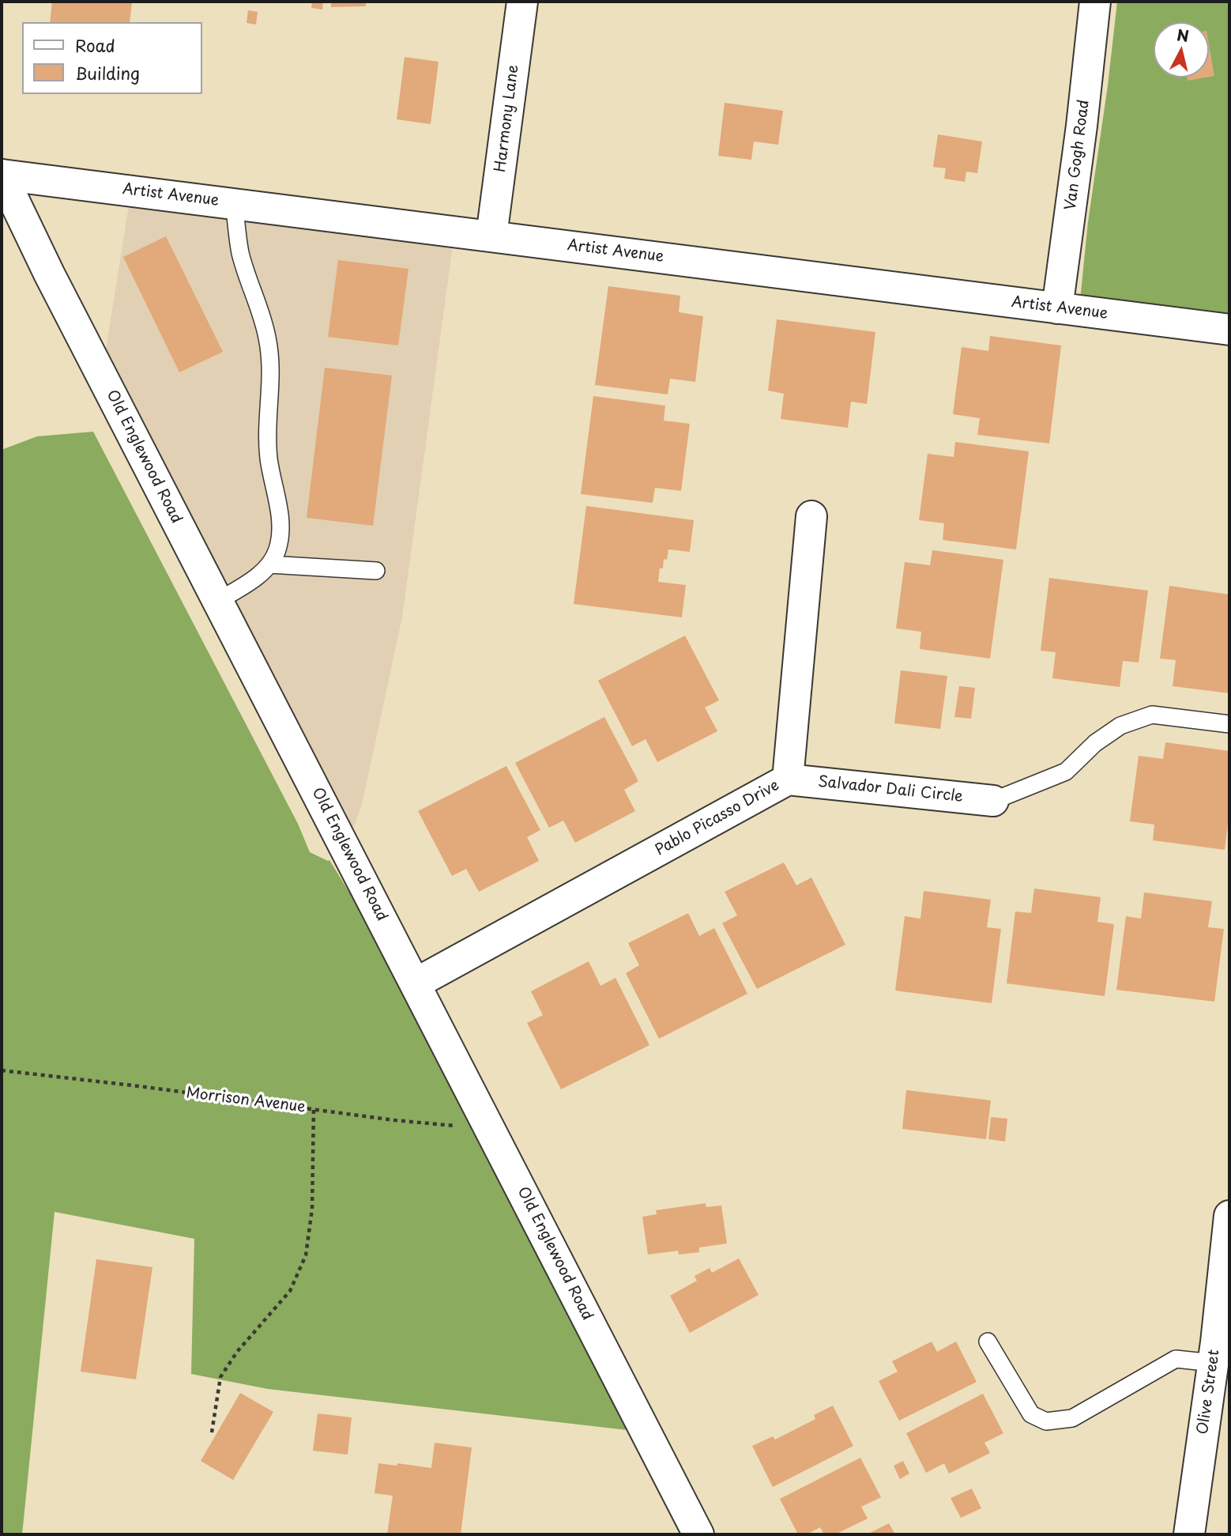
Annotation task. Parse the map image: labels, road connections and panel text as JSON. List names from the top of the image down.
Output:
{
  "streets": {
    "street": [
      "Harmony Lane",
      "Van Gogh Road",
      "Artist Avenue",
      "Old Englewood Road",
      "Salvador Dali Circle",
      "Pablo Picasso Drive",
      "Olive Street"
    ],
    "path": ["Morrison Avenue"]
  },
  "crossings": [
    ["Harmony Lane", "Artist Avenue"],
    ["Van Gogh Road", "Artist Avenue"],
    ["Artist Avenue", "Old Englewood Road"],
    ["Old Englewood Road", "Pablo Picasso Drive"],
    ["Old Englewood Road", "Morrison Avenue"],
    ["Salvador Dali Circle", "Pablo Picasso Drive"]
  ],
  "legend": ["Road", "Building"],
  "north": "top"
}
